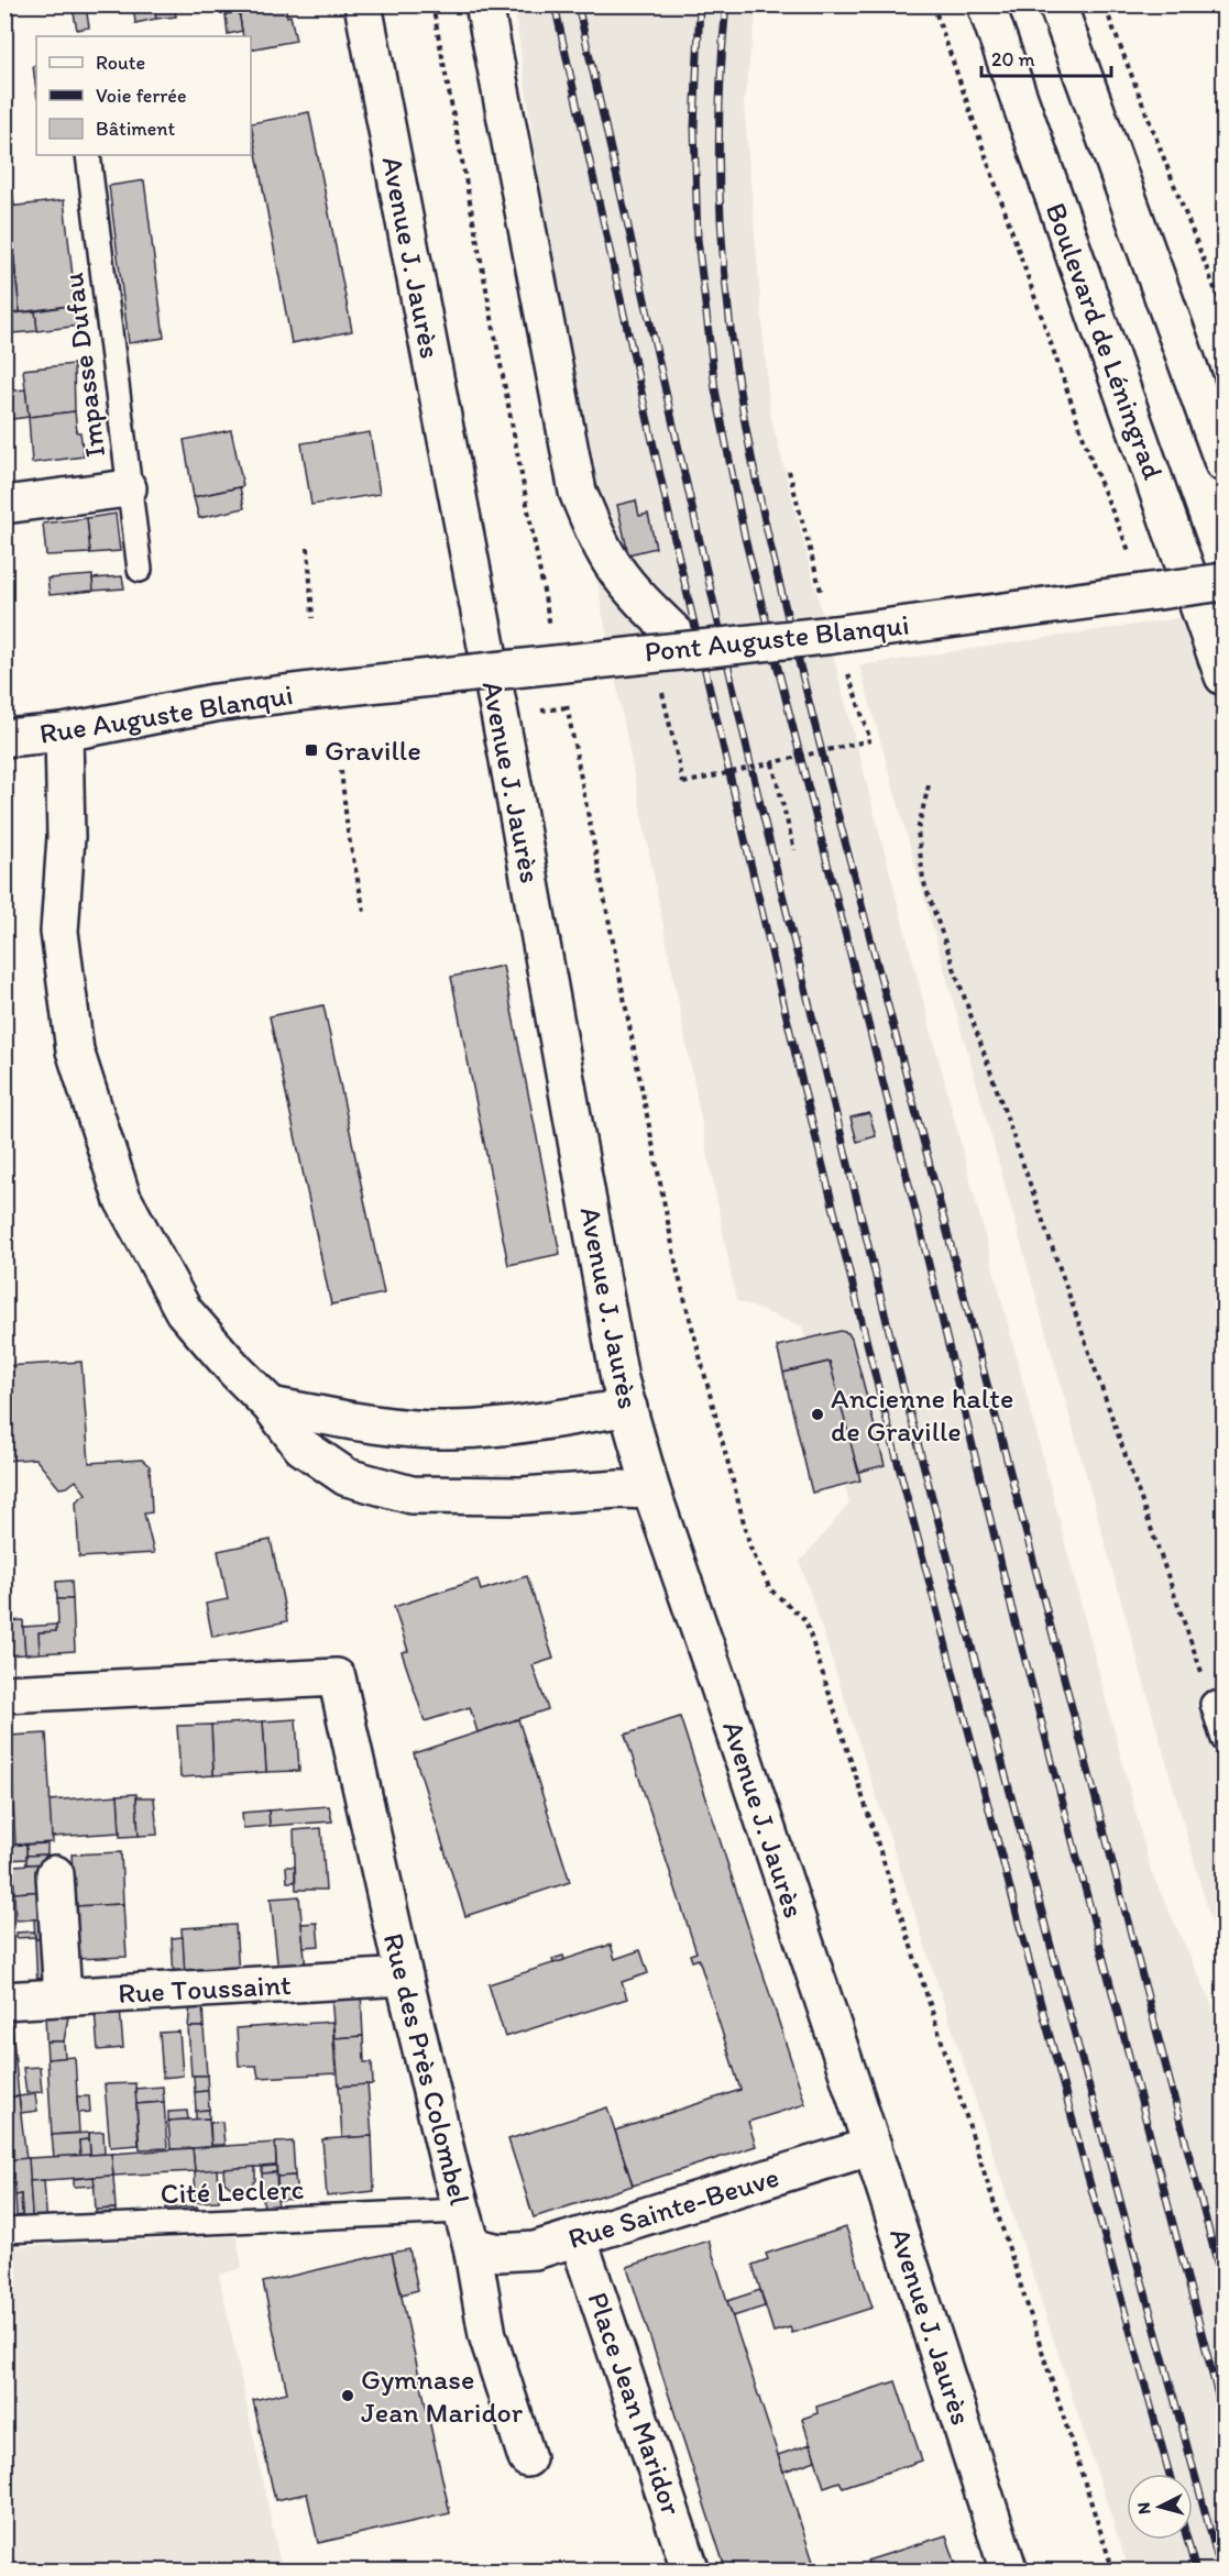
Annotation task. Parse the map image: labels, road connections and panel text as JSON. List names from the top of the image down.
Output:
{
  "streets": {
    "street": [
      "Avenue J. Jaurès",
      "Boulevard de Léningrad",
      "Pont Auguste Blanqui",
      "Rue Auguste Blanqui",
      "Rue Toussaint",
      "Rue des Près Colombel",
      "Rue Sainte-Beuve",
      "Place Jean Maridor"
    ],
    "lane": ["Impasse Dufau", "Cité Leclerc"]
  },
  "crossings": [
    ["Avenue J. Jaurès", "Rue Sainte-Beuve"],
    ["Pont Auguste Blanqui", "Rue Auguste Blanqui"],
    ["Rue Toussaint", "Rue des Près Colombel"],
    ["Rue des Près Colombel", "Cité Leclerc"],
    ["Rue des Près Colombel", "Rue Sainte-Beuve"],
    ["Rue Sainte-Beuve", "Place Jean Maridor"]
  ],
  "places": {
    "transit": ["Graville"],
    "other": ["Ancienne halte de Graville", "Gymnase Jean Maridor"]
  },
  "legend": ["Route", "Voie ferrée", "Bâtiment"],
  "scale_bar": "20 m",
  "north": "left"
}
